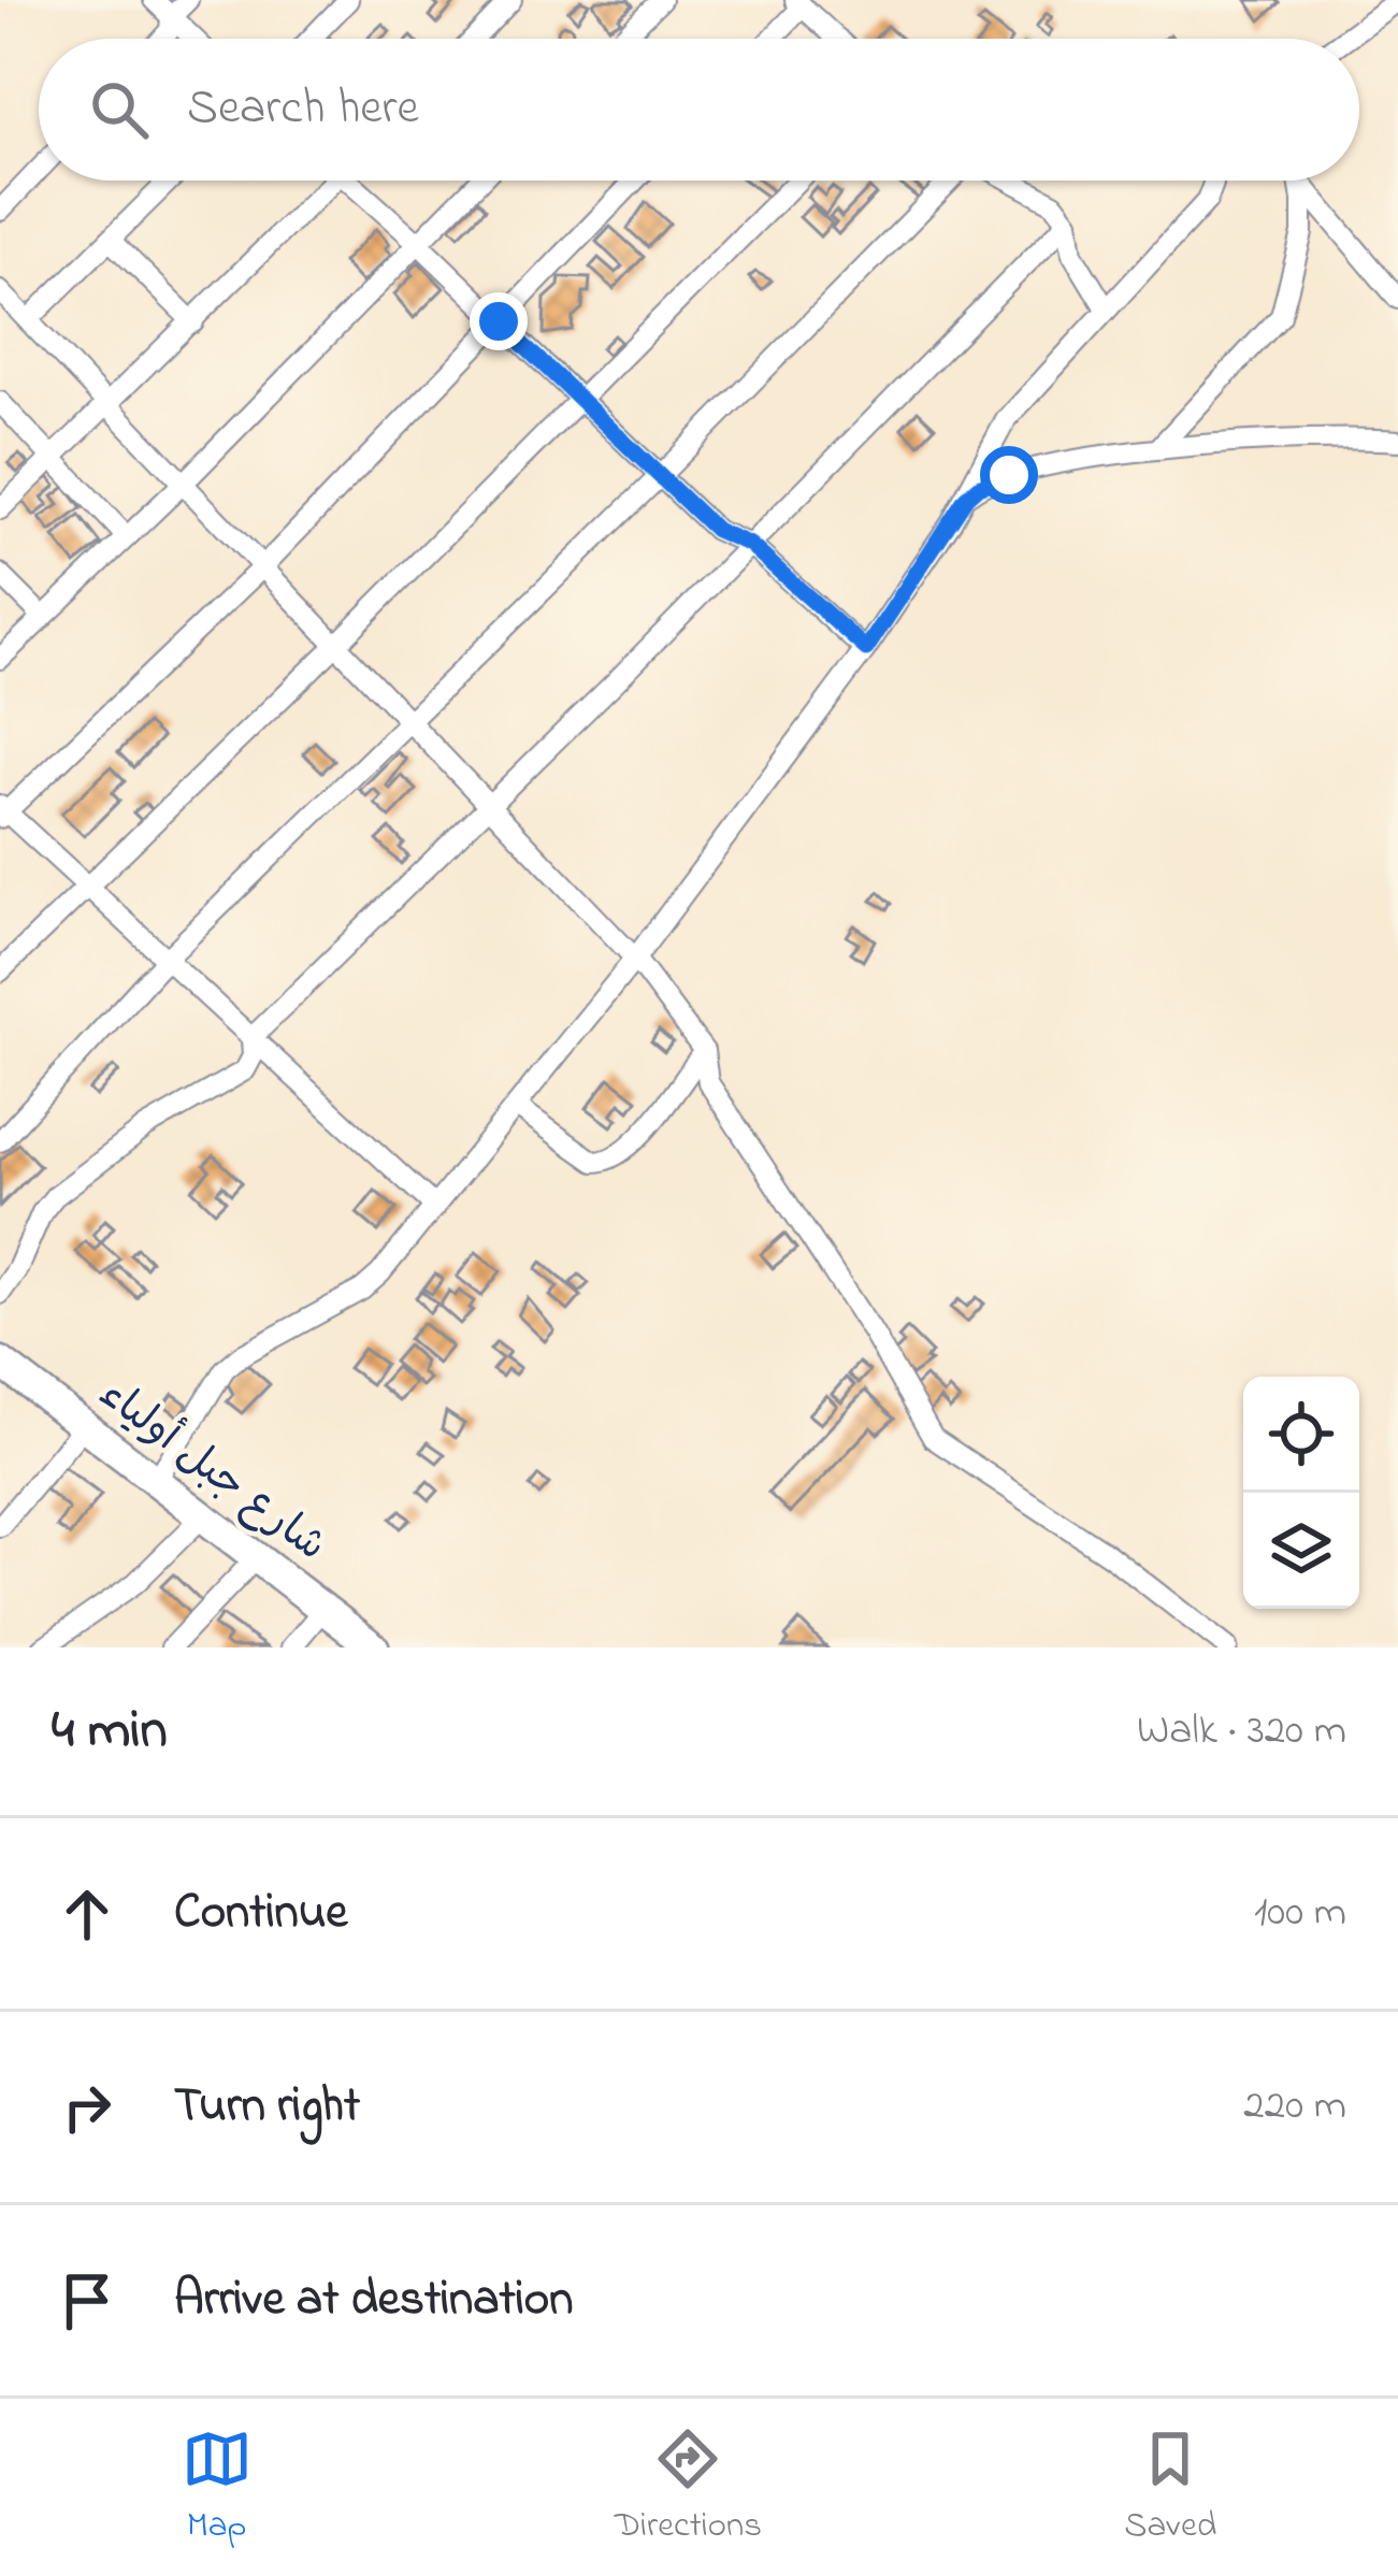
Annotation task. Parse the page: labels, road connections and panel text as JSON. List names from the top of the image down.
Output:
{
  "streets": {
    "highway": ["شارع جبل أولياء"]
  },
  "page": {
    "search": "Search here",
    "heading": ["4 min", "Walk · 320 m"],
    "list": [
      ["Continue", "100 m"],
      ["Turn right", "220 m"],
      "Arrive at destination"
    ],
    "nav": ["Map", "Directions", "Saved"]
  }
}
